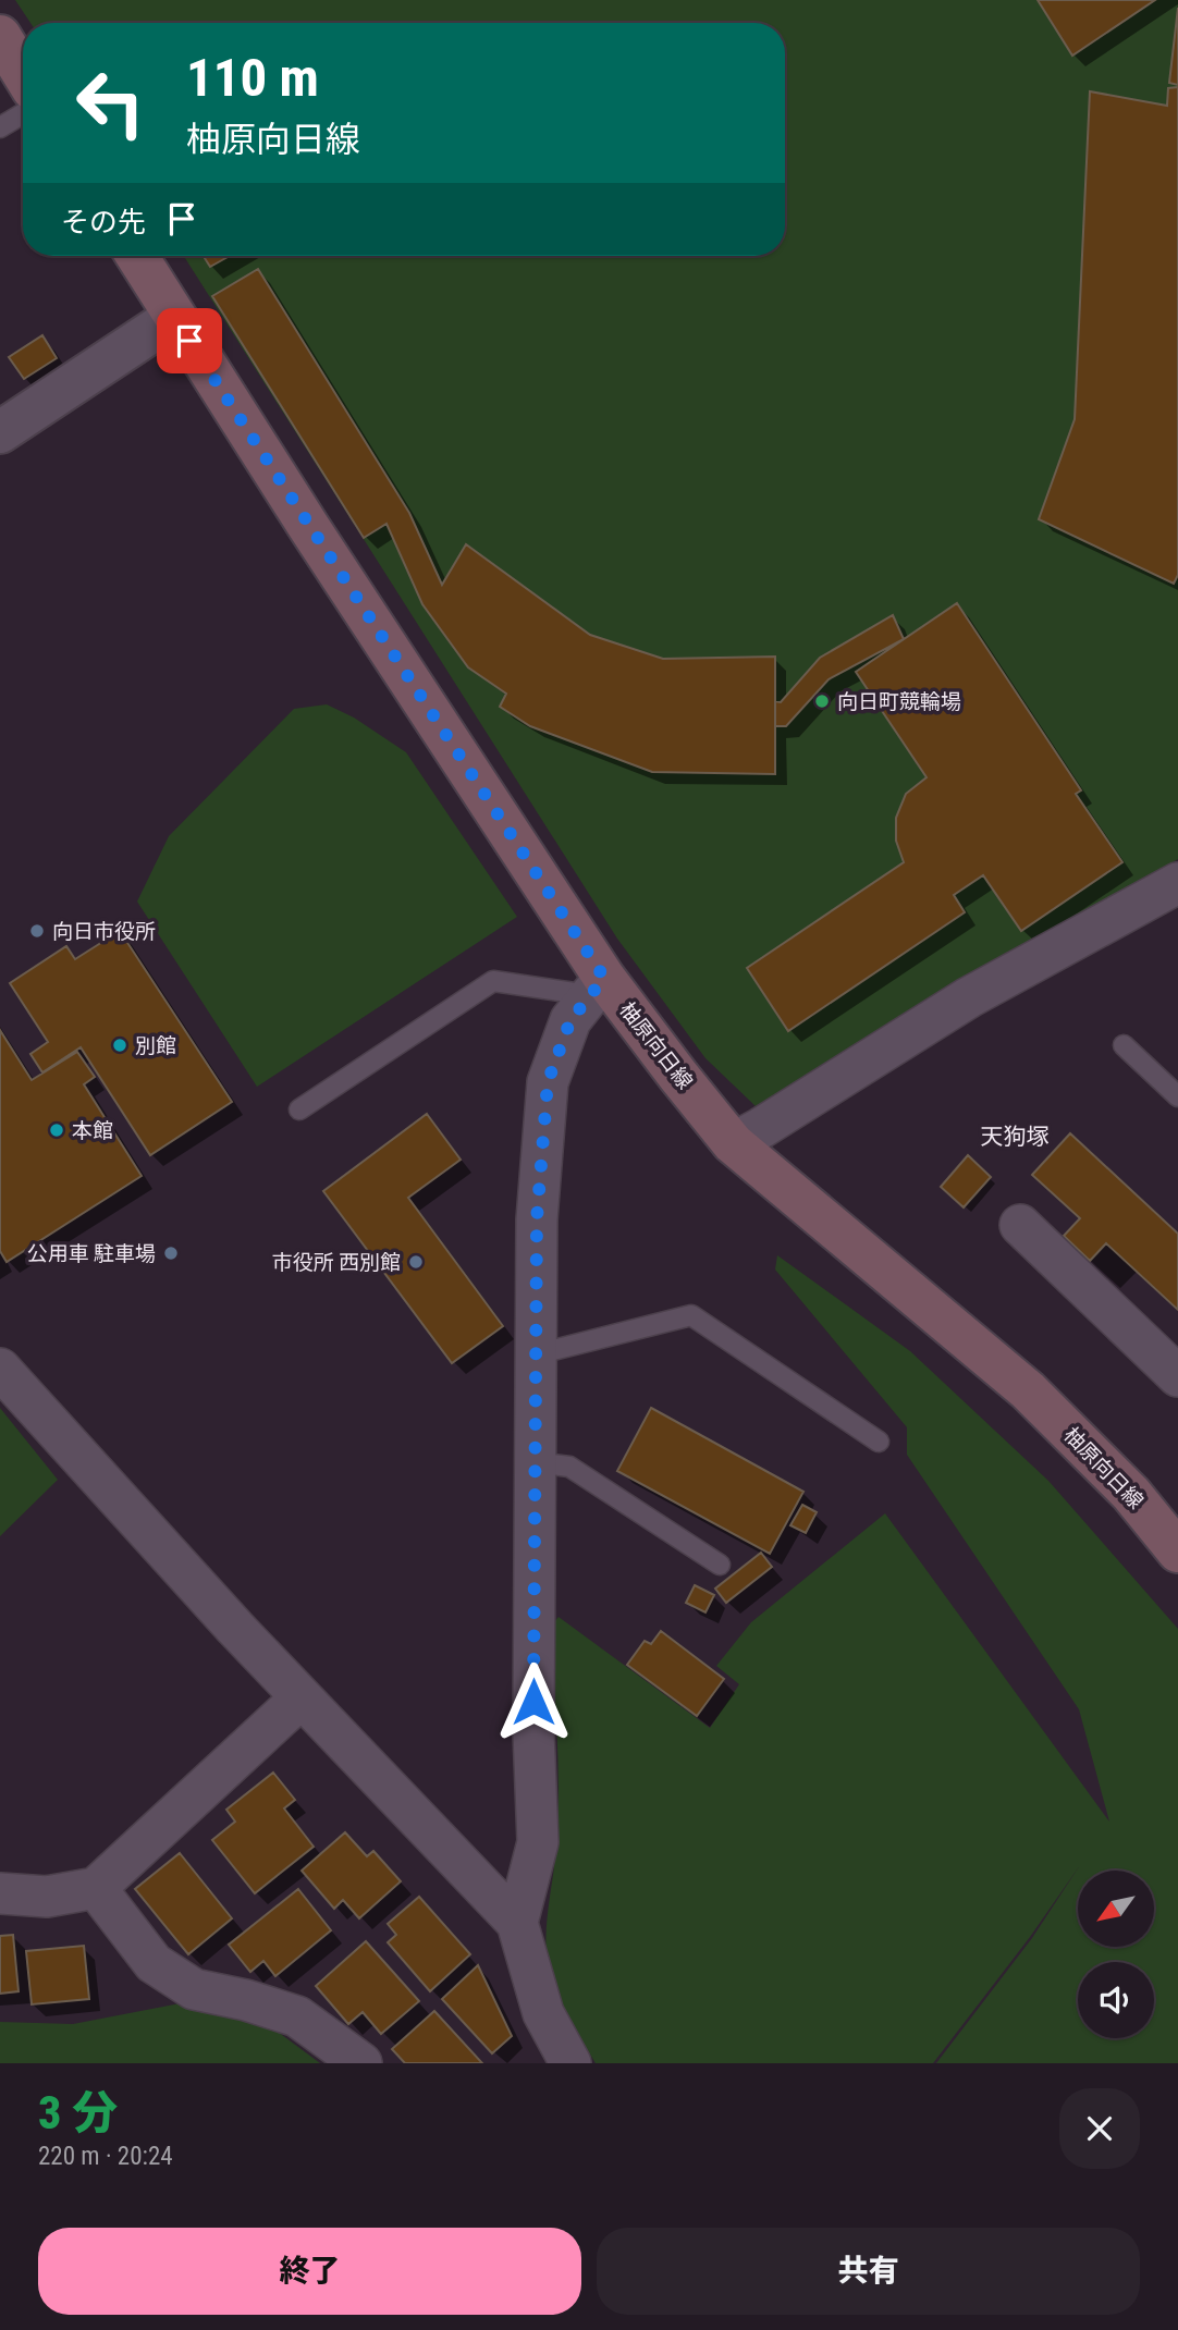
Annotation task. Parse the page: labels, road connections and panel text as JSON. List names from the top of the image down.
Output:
{
  "streets": {
    "main road": ["柚原向日線"]
  },
  "districts": ["天狗塚"],
  "places": [
    "向日町競輪場",
    "向日市役所",
    "別館",
    "本館",
    "公用車 駐車場",
    "市役所 西別館"
  ],
  "north": "bottom left",
  "page": {
    "turn": ["110 m", "柚原向日線"],
    "then": "その先",
    "heading": ["3 分", "220 m · 20:24"],
    "buttons": ["終了", "共有"]
  }
}
